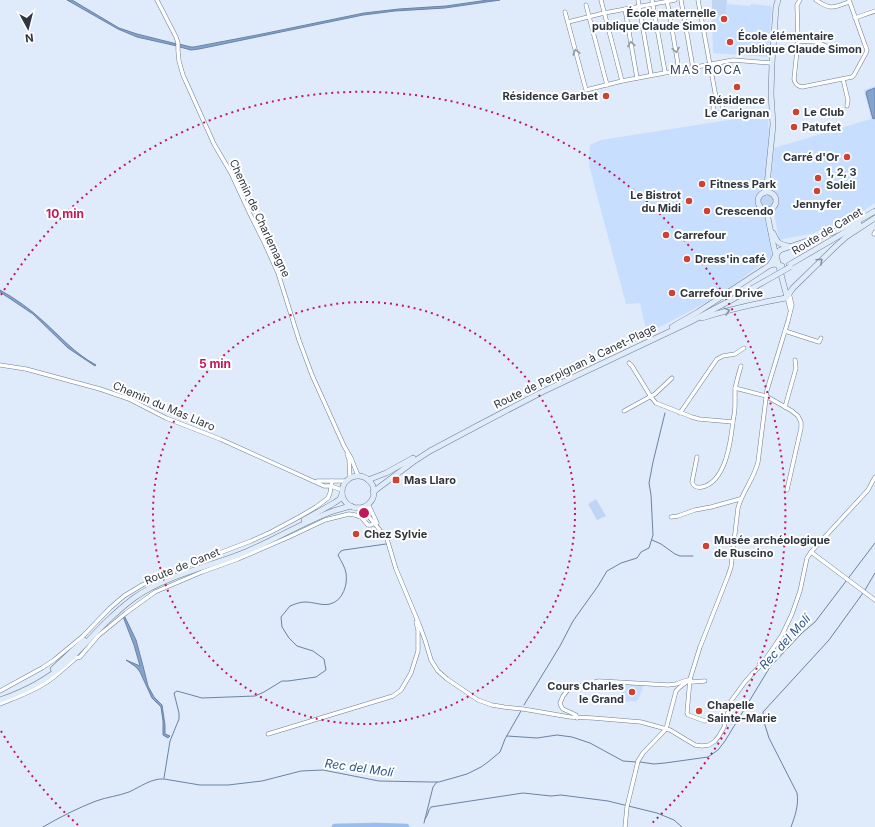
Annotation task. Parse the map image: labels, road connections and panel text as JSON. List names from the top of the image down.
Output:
{
  "streets": {
    "main road": ["Route de Canet", "Route de Perpignan à Canet-Plage"],
    "street": ["Chemin de Charlemagne", "Chemin du Mas Llaro"]
  },
  "crossings": [
    ["Chemin de Charlemagne", "Route de Canet"],
    ["Chemin de Charlemagne", "Route de Perpignan à Canet-Plage"],
    ["Chemin de Charlemagne", "Chemin du Mas Llaro"],
    ["Route de Canet", "Route de Perpignan à Canet-Plage"],
    ["Route de Canet", "Chemin du Mas Llaro"],
    ["Route de Perpignan à Canet-Plage", "Chemin du Mas Llaro"]
  ],
  "districts": ["MAS ROCA"],
  "water": ["Rec del Molí"],
  "places": {
    "other": [
      "École maternelle publique Claude Simon",
      "École élémentaire publique Claude Simon",
      "Résidence Le Carignan",
      "Résidence Garbet",
      "Le Club",
      "Patufet",
      "Carré d'Or",
      "1, 2, 3 Soleil",
      "Fitness Park",
      "Jennyfer",
      "Le Bistrot du Midi",
      "Crescendo",
      "Carrefour",
      "Dress'in café",
      "Carrefour Drive",
      "Chez Sylvie",
      "Musée archéologique de Ruscino",
      "Cours Charles le Grand",
      "Chapelle Sainte-Marie"
    ],
    "transit": ["Mas Llaro"]
  },
  "north": "bottom",
  "rings": ["10 min", "5 min"]
}
